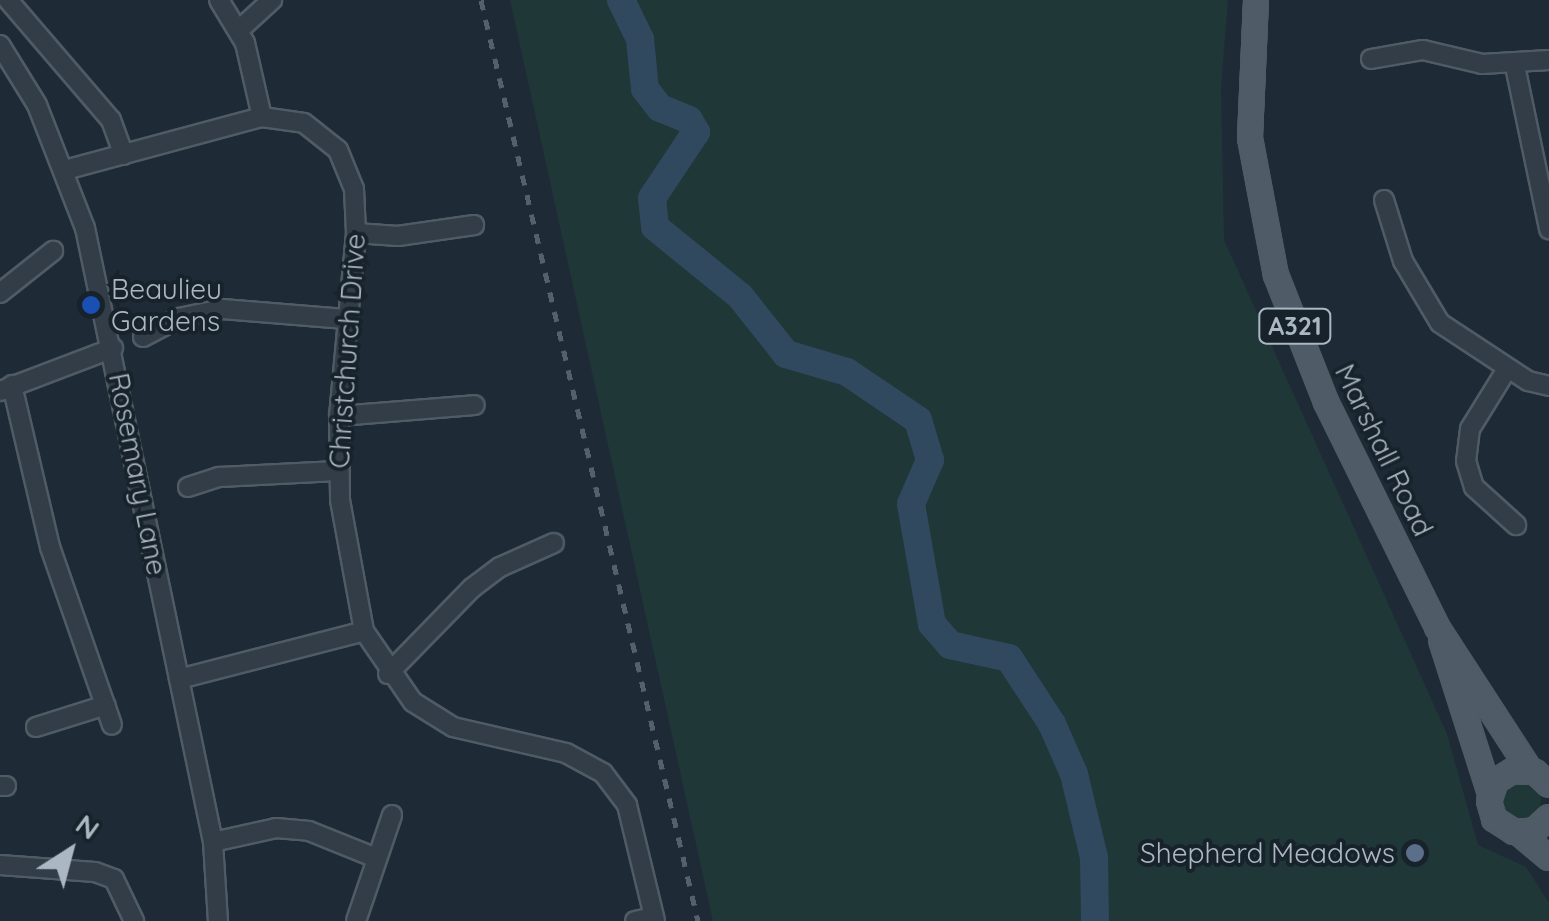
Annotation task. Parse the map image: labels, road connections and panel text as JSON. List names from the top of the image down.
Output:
{
  "streets": {
    "main road": ["A321", "Marshall Road"],
    "street": ["Christchurch Drive", "Rosemary Lane"]
  },
  "crossings": [
    ["A321", "Marshall Road"],
    ["Christchurch Drive", "Rosemary Lane"]
  ],
  "places": ["Beaulieu Gardens", "Shepherd Meadows"],
  "north": "top right"
}
